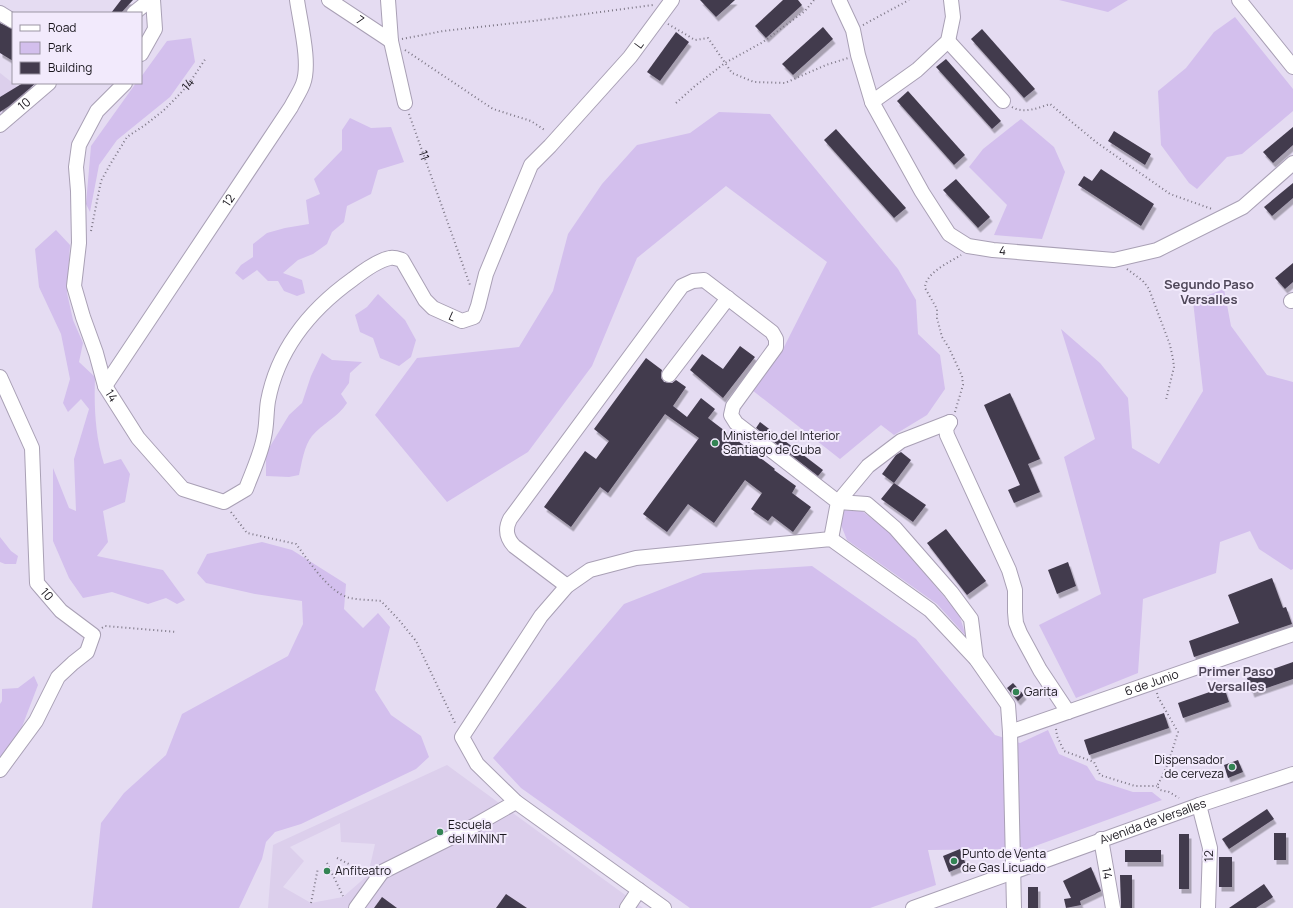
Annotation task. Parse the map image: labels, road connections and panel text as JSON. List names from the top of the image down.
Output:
{
  "streets": {
    "street": [
      "7",
      "L",
      "14",
      "10",
      "12",
      "4",
      "6 de Junio",
      "Avenida de Versalles"
    ],
    "path": ["11"]
  },
  "crossings": [
    ["L", "14"],
    ["L", "11"],
    ["14", "12"],
    ["14", "Avenida de Versalles"],
    ["12", "Avenida de Versalles"]
  ],
  "districts": ["Segundo Paso Versalles", "Primer Paso Versalles"],
  "places": [
    "Ministerio del Interior Santiago de Cuba",
    "Garita",
    "Dispensador de cerveza",
    "Escuela del MININT",
    "Punto de Venta de Gas Licuado",
    "Anfiteatro"
  ],
  "legend": ["Road", "Park", "Building"]
}
